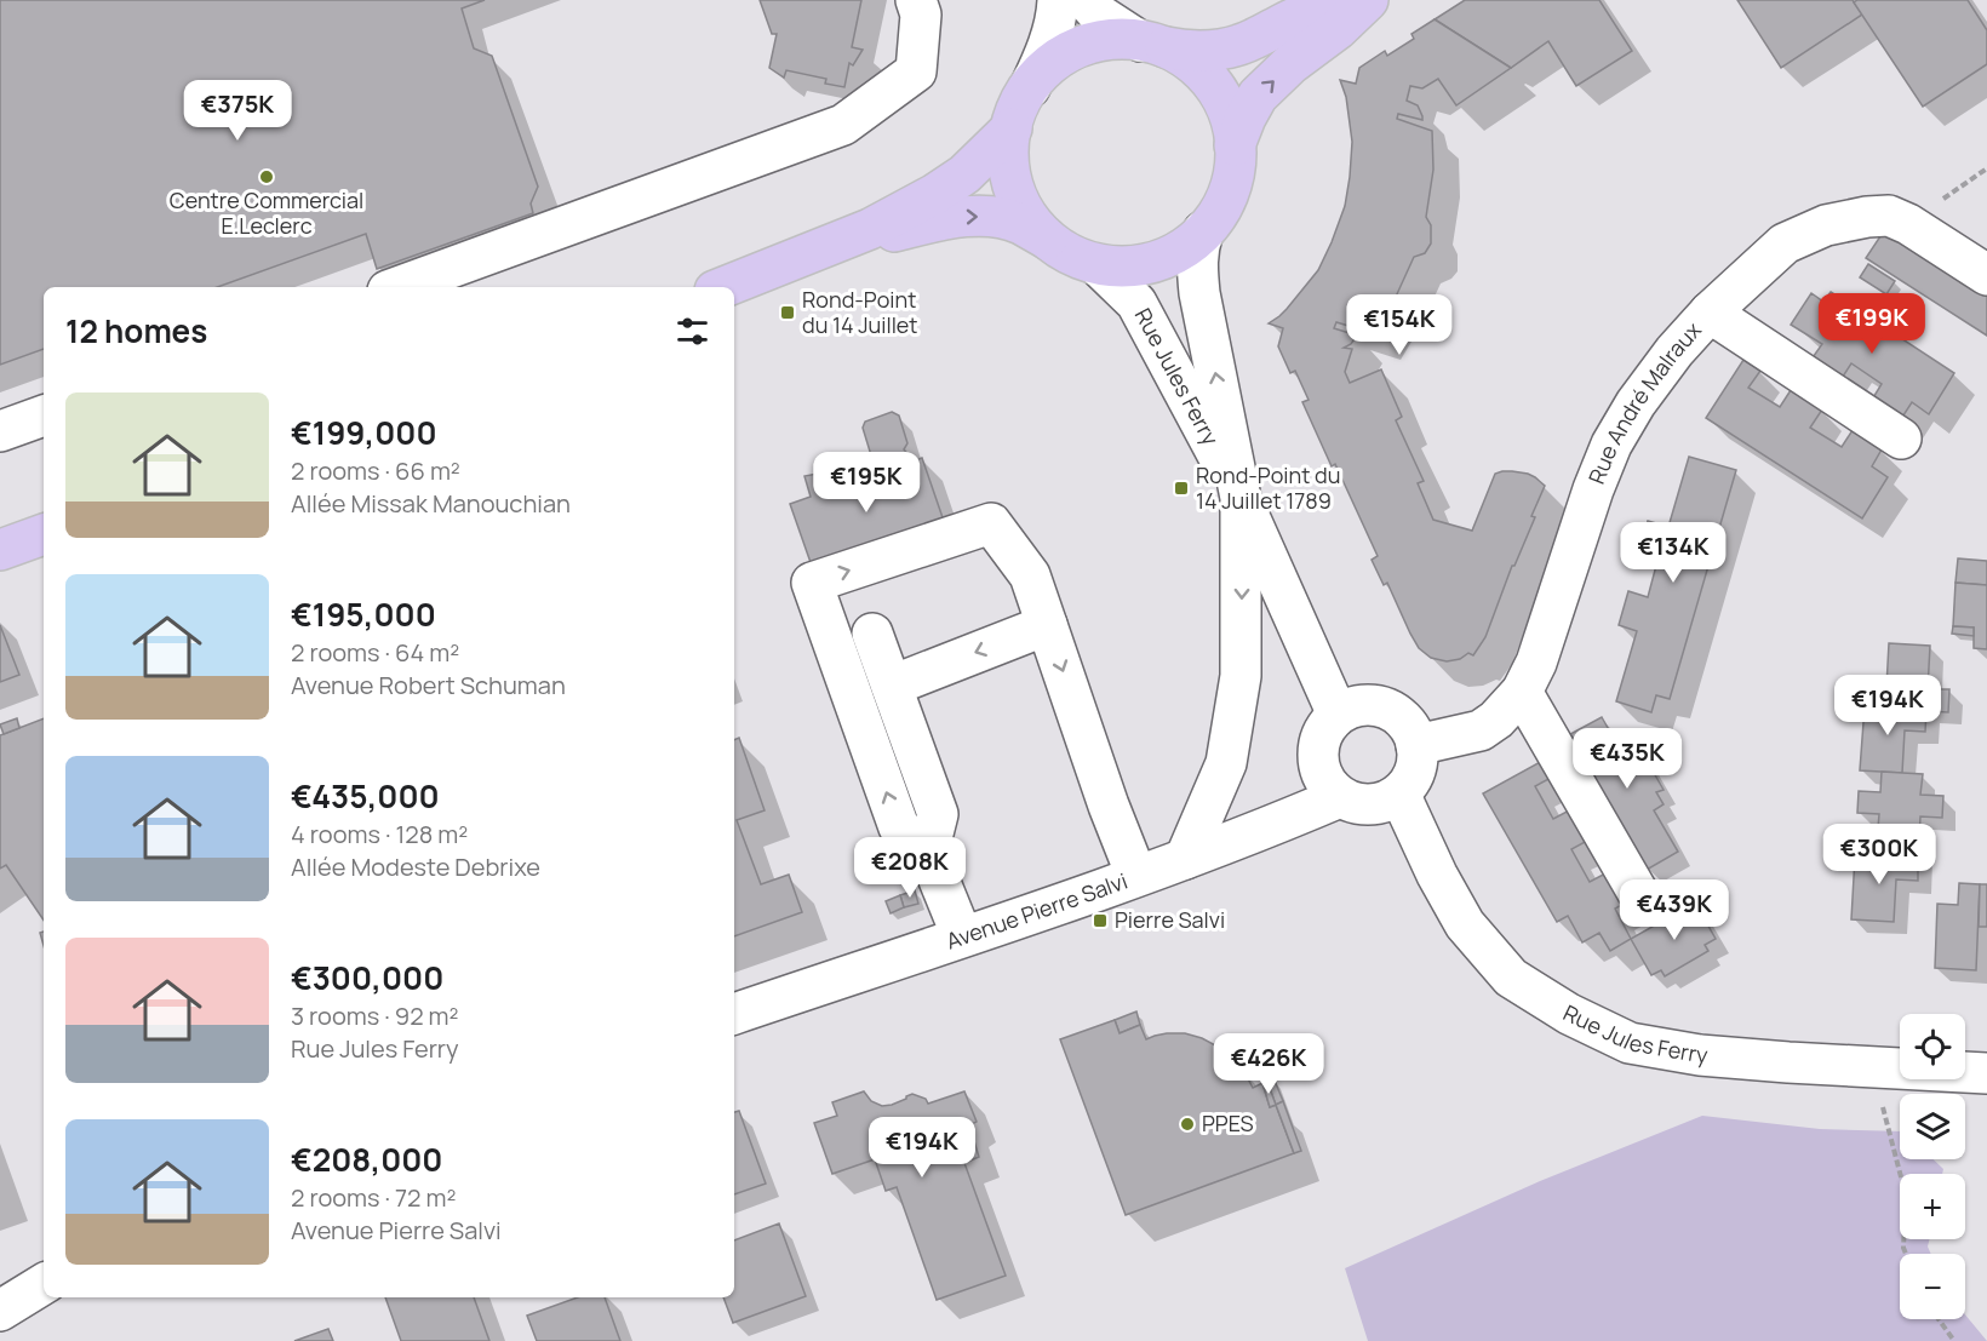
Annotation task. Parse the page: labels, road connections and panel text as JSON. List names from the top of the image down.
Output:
{
  "streets": {
    "street": ["Rue Jules Ferry", "Rue André Malraux", "Avenue Pierre Salvi"]
  },
  "crossings": [
    ["Rue Jules Ferry", "Rue André Malraux"],
    ["Rue Jules Ferry", "Avenue Pierre Salvi"],
    ["Rue André Malraux", "Avenue Pierre Salvi"]
  ],
  "places": {
    "other": ["Centre Commercial E.Leclerc", "PPES"],
    "transit": ["Rond-Point du 14 Juillet", "Rond-Point du 14 Juillet 1789", "Pierre Salvi"]
  },
  "page": {
    "price": [
      "€375K",
      "€199K",
      "€154K",
      "€195K",
      "€134K",
      "€194K",
      "€435K",
      "€300K",
      "€208K",
      "€439K",
      "€426K",
      "€194K"
    ],
    "heading": "12 homes",
    "list": [
      {
        "name": "€199,000",
        "note": "2 rooms · 66 m² · Allée Missak Manouchian"
      },
      {
        "name": "€195,000",
        "note": "2 rooms · 64 m² · Avenue Robert Schuman"
      },
      {
        "name": "€435,000",
        "note": "4 rooms · 128 m² · Allée Modeste Debrixe"
      },
      {
        "name": "€300,000",
        "note": "3 rooms · 92 m² · Rue Jules Ferry"
      },
      {
        "name": "€208,000",
        "note": "2 rooms · 72 m² · Avenue Pierre Salvi"
      }
    ],
    "map_buttons": ["+", "−"]
  }
}
